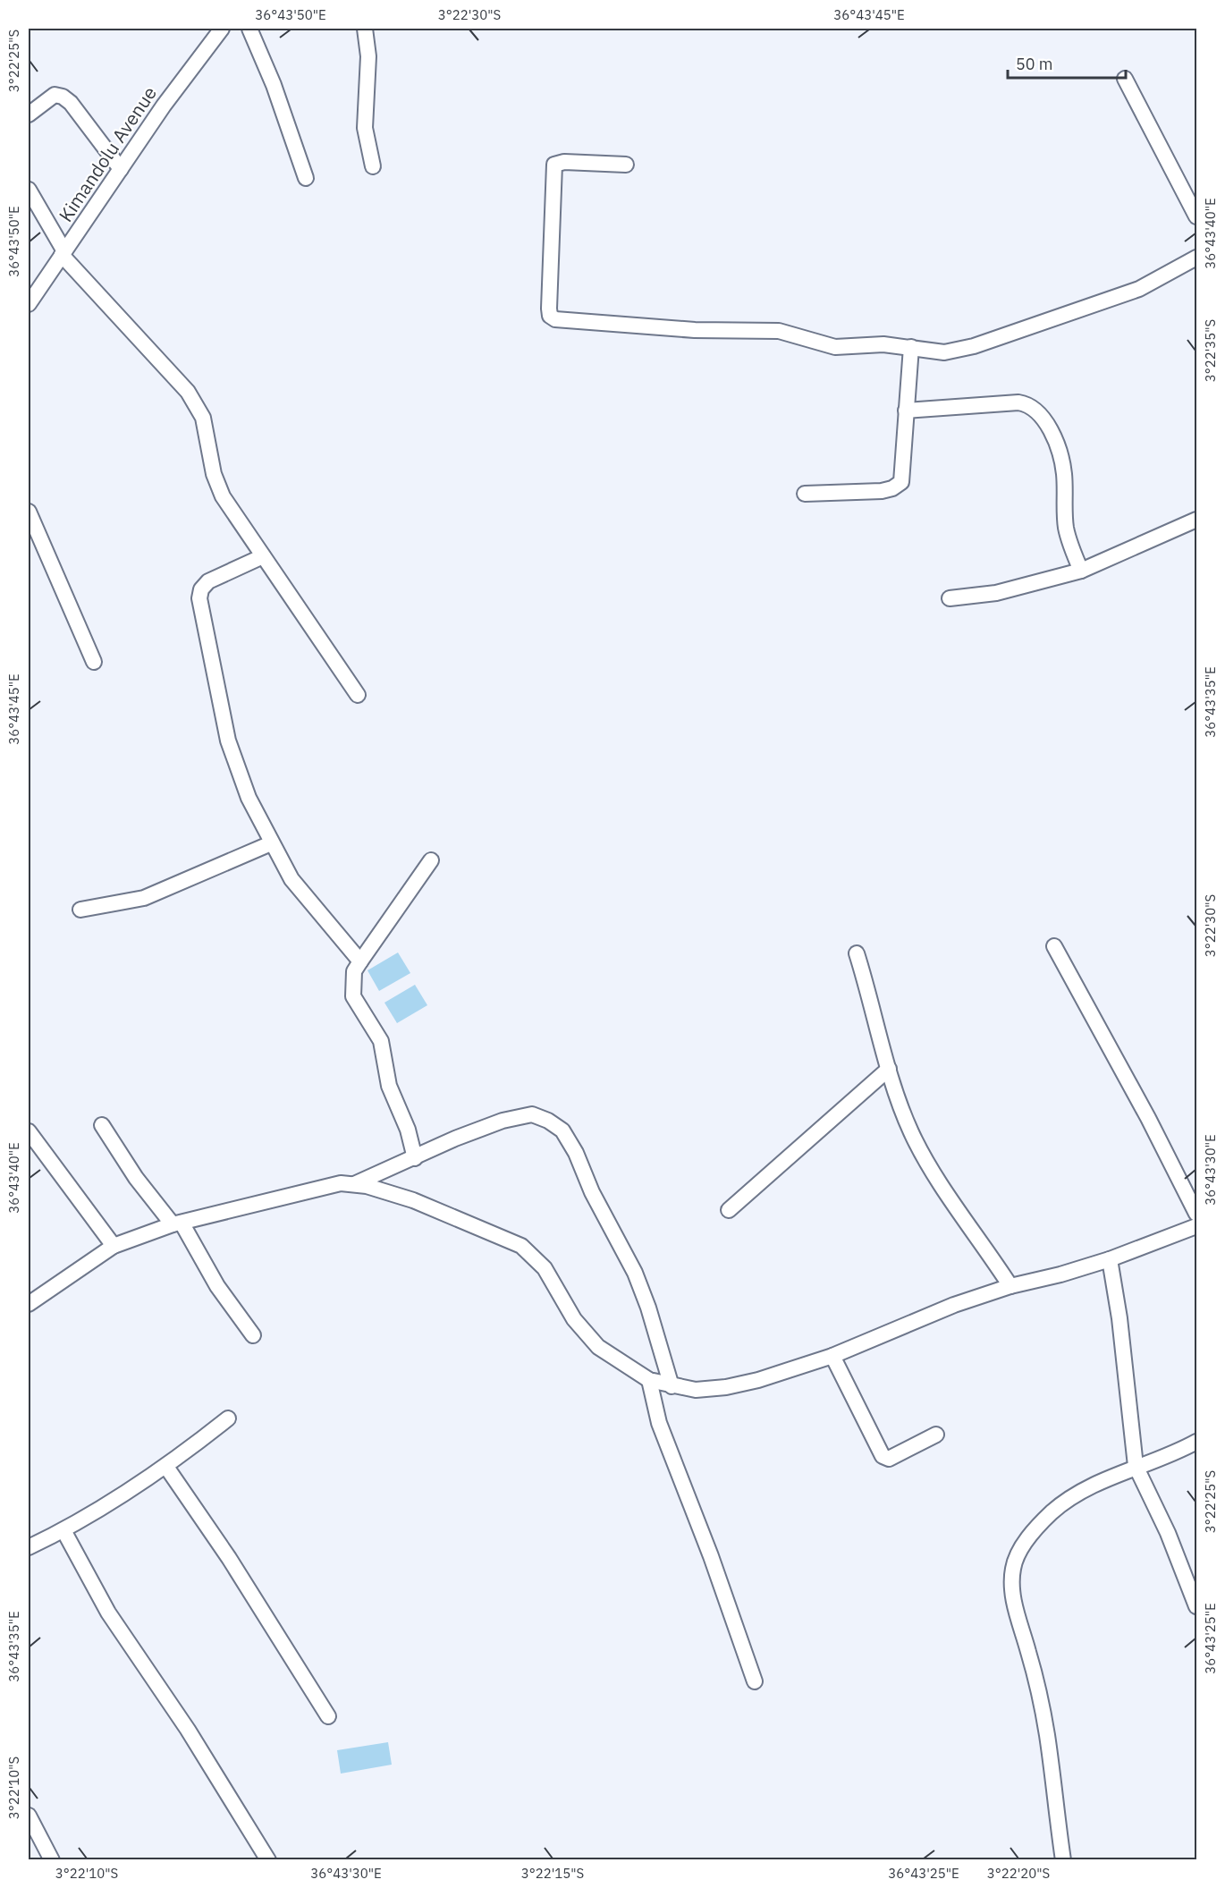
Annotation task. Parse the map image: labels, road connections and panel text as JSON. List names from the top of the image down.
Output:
{
  "streets": {
    "street": ["Kimandolu Avenue"]
  },
  "scale_bar": "50 m",
  "coordinates": [
    "36°43'50\"E",
    "3°22'30\"S",
    "36°43'45\"E",
    "3°22'25\"S",
    "36°43'40\"E",
    "3°22'35\"S",
    "36°43'35\"E",
    "36°43'30\"E",
    "36°43'25\"E",
    "3°22'10\"S",
    "3°22'15\"S",
    "3°22'20\"S"
  ]
}
